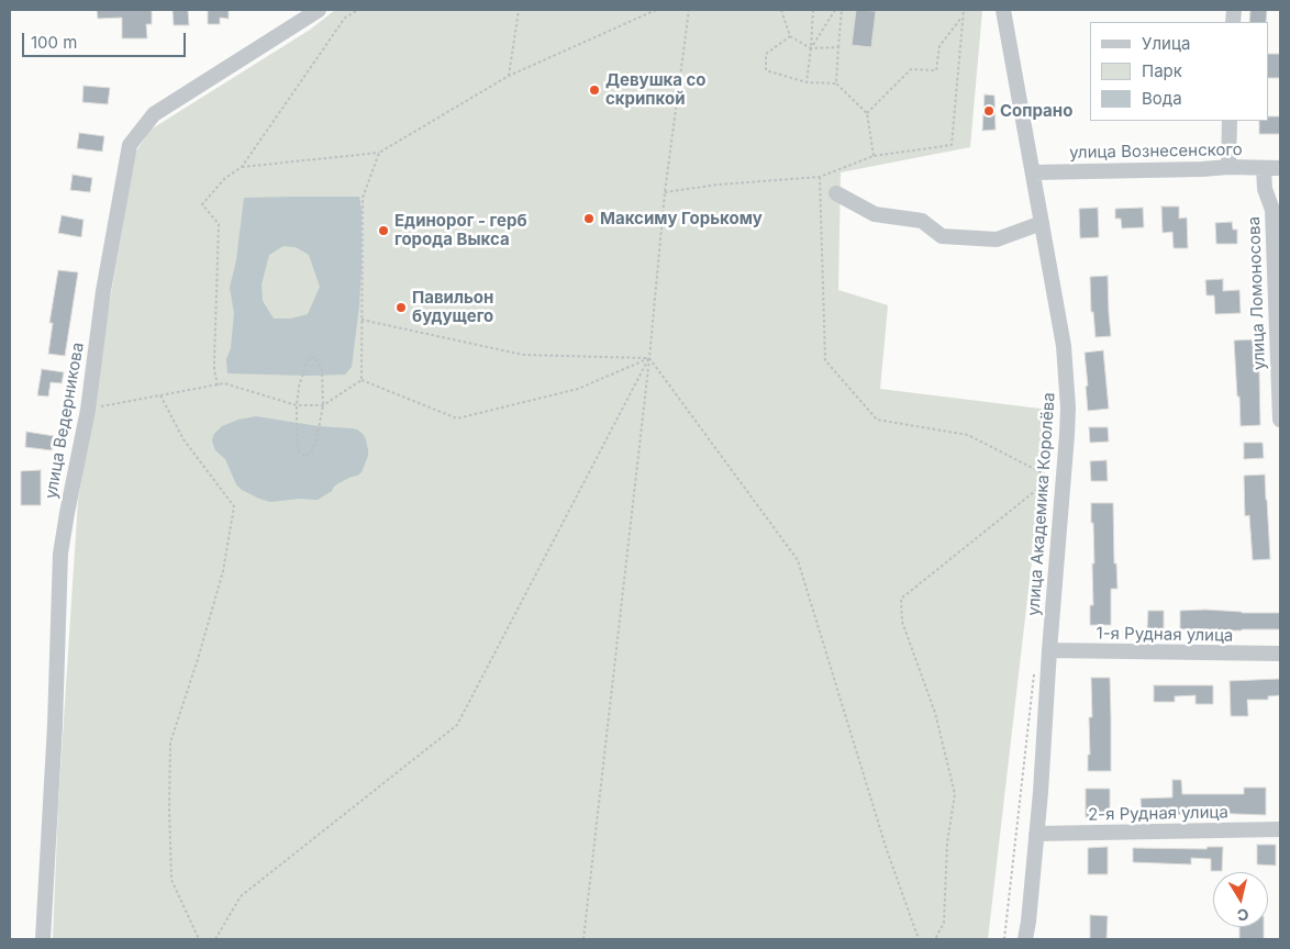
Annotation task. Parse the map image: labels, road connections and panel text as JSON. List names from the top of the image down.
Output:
{
  "streets": {
    "street": [
      "улица Вознесенского",
      "улица Ломоносова",
      "улица Ведерникова",
      "улица Академика Королёва",
      "1-я Рудная улица",
      "2-я Рудная улица"
    ]
  },
  "crossings": [
    ["улица Вознесенского", "улица Ломоносова"],
    ["улица Вознесенского", "улица Академика Королёва"],
    ["улица Академика Королёва", "1-я Рудная улица"],
    ["улица Академика Королёва", "2-я Рудная улица"]
  ],
  "places": [
    "Девушка со скрипкой",
    "Сопрано",
    "Максиму Горькому",
    "Единорог - герб города Выкса",
    "Павильон будущего"
  ],
  "legend": ["Улица", "Парк", "Вода"],
  "scale_bar": "100 m",
  "north": "bottom"
}
